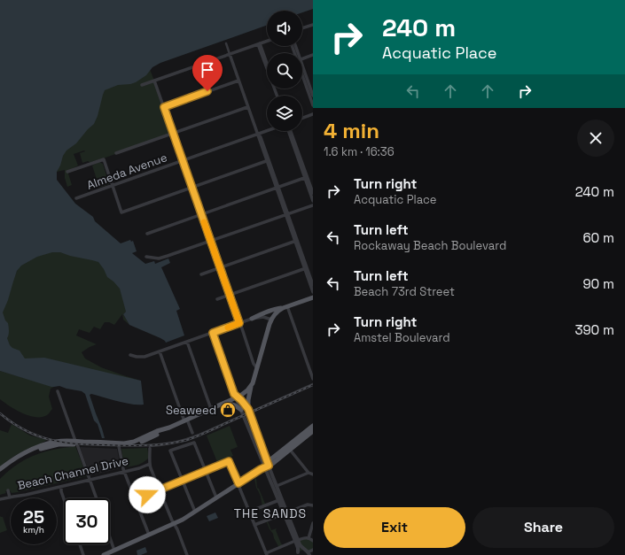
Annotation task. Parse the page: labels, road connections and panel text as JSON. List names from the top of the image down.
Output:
{
  "streets": {
    "street": ["Almeda Avenue", "Beach Channel Drive"]
  },
  "districts": ["THE SANDS"],
  "places": {
    "shop": ["Seaweed"]
  },
  "page": {
    "turn": ["240 m", "Acquatic Place"],
    "heading": ["4 min", "1.6 km · 16:36"],
    "list": [
      {
        "name": "Turn right",
        "note": "Acquatic Place",
        "value": "240 m"
      },
      {
        "name": "Turn left",
        "note": "Rockaway Beach Boulevard",
        "value": "60 m"
      },
      {
        "name": "Turn left",
        "note": "Beach 73rd Street",
        "value": "90 m"
      },
      {
        "name": "Turn right",
        "note": "Amstel Boulevard",
        "value": "390 m"
      }
    ],
    "speed": "25 km/h",
    "limit": "30",
    "buttons": ["Exit", "Share"]
  }
}
